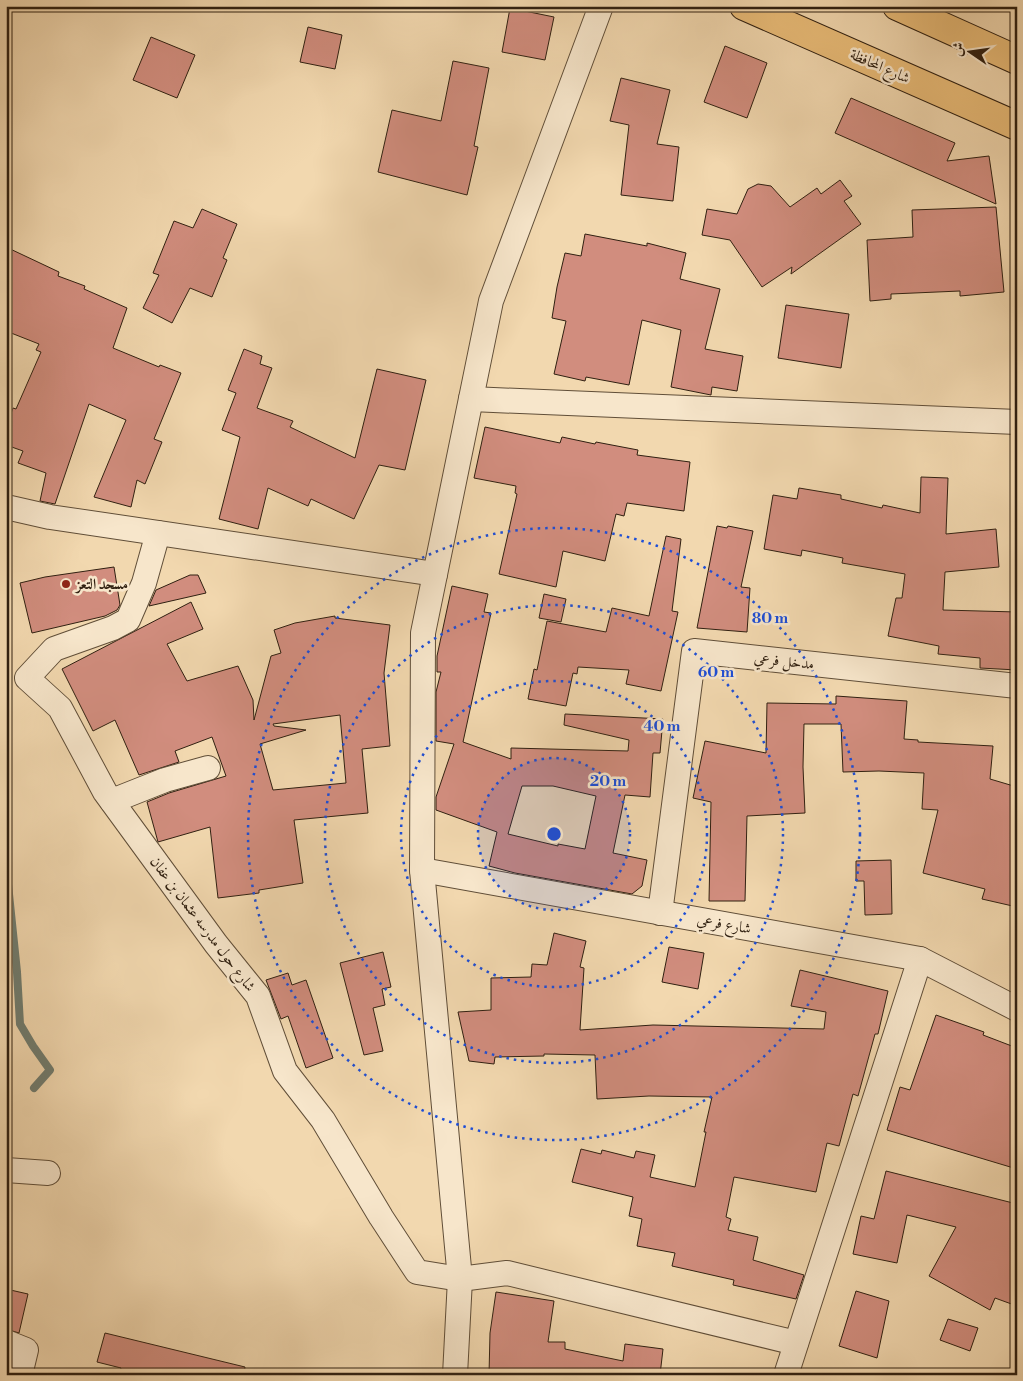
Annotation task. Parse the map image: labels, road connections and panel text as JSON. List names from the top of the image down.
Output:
{
  "streets": {
    "main road": ["شارع المحافظة"],
    "street": ["مدخل فرعي", "شارع حول مدرسه عثمان بن عفان", "شارع فرعي"]
  },
  "crossings": [
    ["مدخل فرعي", "شارع فرعي"]
  ],
  "places": ["مسجد التعز"],
  "north": "left",
  "rings": [
    "80 m",
    "60 m",
    "40 m",
    "20 m"
  ]
}
